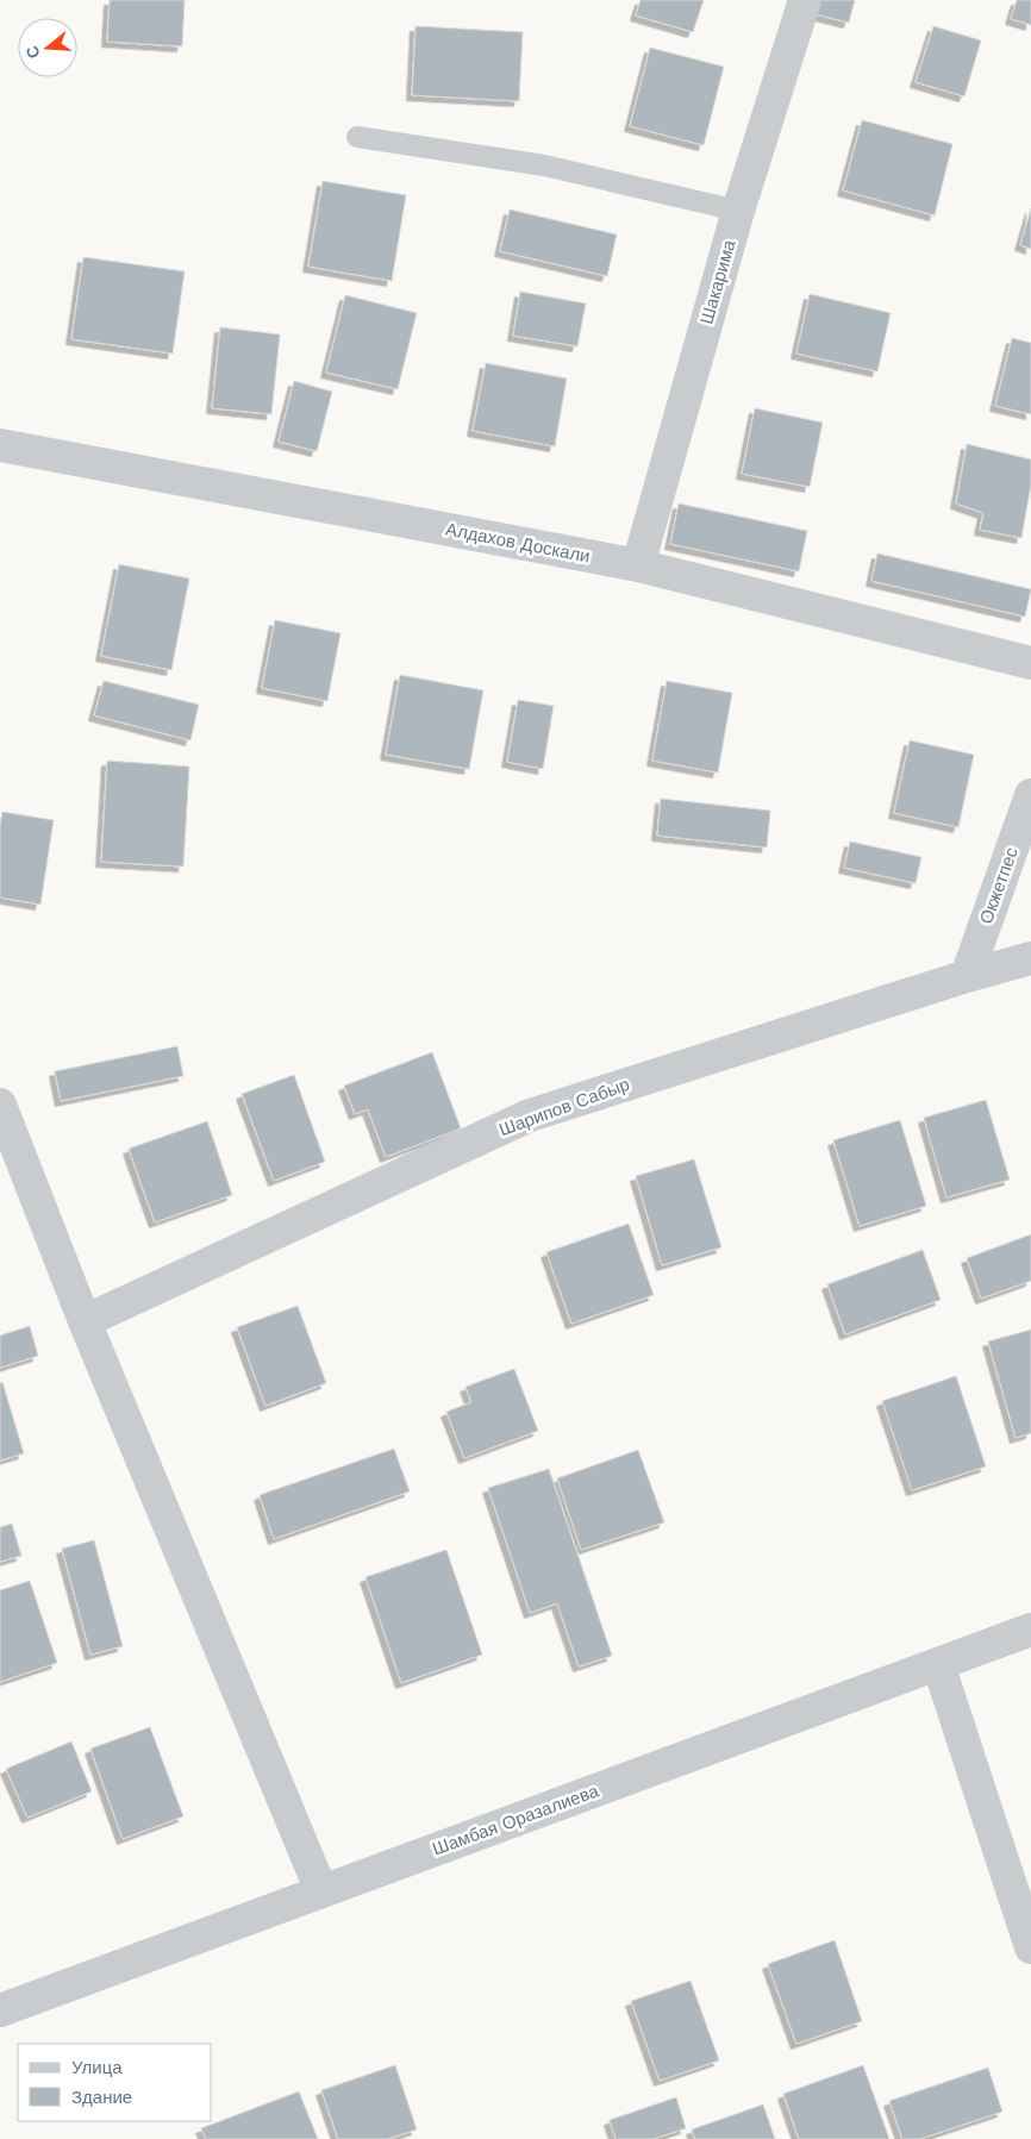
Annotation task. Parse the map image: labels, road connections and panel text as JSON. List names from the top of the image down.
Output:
{
  "streets": {
    "street": [
      "Шакарима",
      "Алдахов Доскали",
      "Окжетпес",
      "Шарипов Сабыр",
      "Шамбая Оразалиева"
    ]
  },
  "crossings": [
    ["Шакарима", "Алдахов Доскали"],
    ["Окжетпес", "Шарипов Сабыр"]
  ],
  "legend": ["Улица", "Здание"],
  "north": "left"
}
